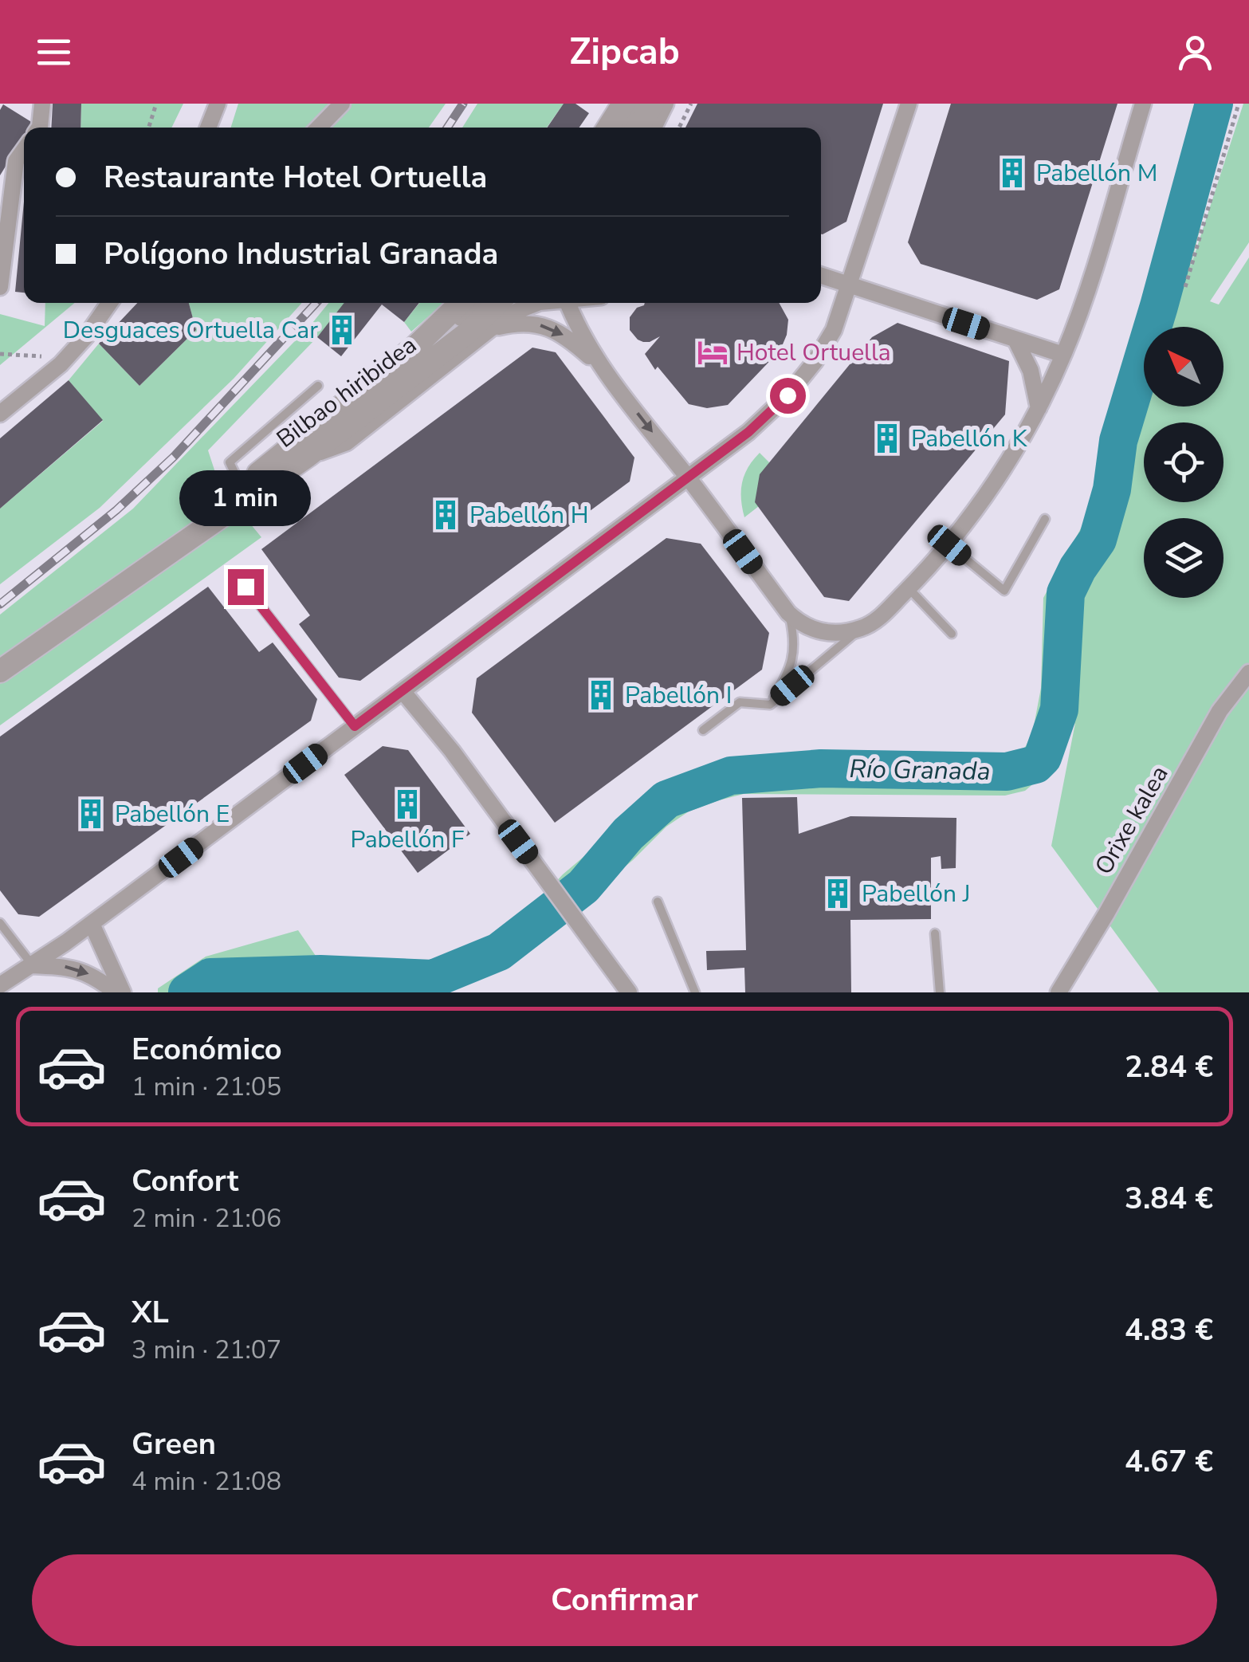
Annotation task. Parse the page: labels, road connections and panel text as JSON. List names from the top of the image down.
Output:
{
  "streets": {
    "street": ["Bilbao hiribidea", "Orixe kalea"]
  },
  "water": ["Río Granada"],
  "places": {
    "building": [
      "Pabellón M",
      "Desguaces Ortuella Car",
      "Pabellón K",
      "Pabellón H",
      "Pabellón I",
      "Pabellón F",
      "Pabellón E",
      "Pabellón J"
    ],
    "hotel": ["Hotel Ortuella"]
  },
  "north": "top left",
  "page": {
    "header": "Zipcab",
    "banner": ["Restaurante Hotel Ortuella", "Polígono Industrial Granada"],
    "bubble": "1 min",
    "list": [
      {
        "name": "Económico",
        "note": "1 min · 21:05",
        "value": "2.84 €"
      },
      {
        "name": "Confort",
        "note": "2 min · 21:06",
        "value": "3.84 €"
      },
      {
        "name": "XL",
        "note": "3 min · 21:07",
        "value": "4.83 €"
      },
      {
        "name": "Green",
        "note": "4 min · 21:08",
        "value": "4.67 €"
      }
    ],
    "buttons": "Confirmar"
  }
}
